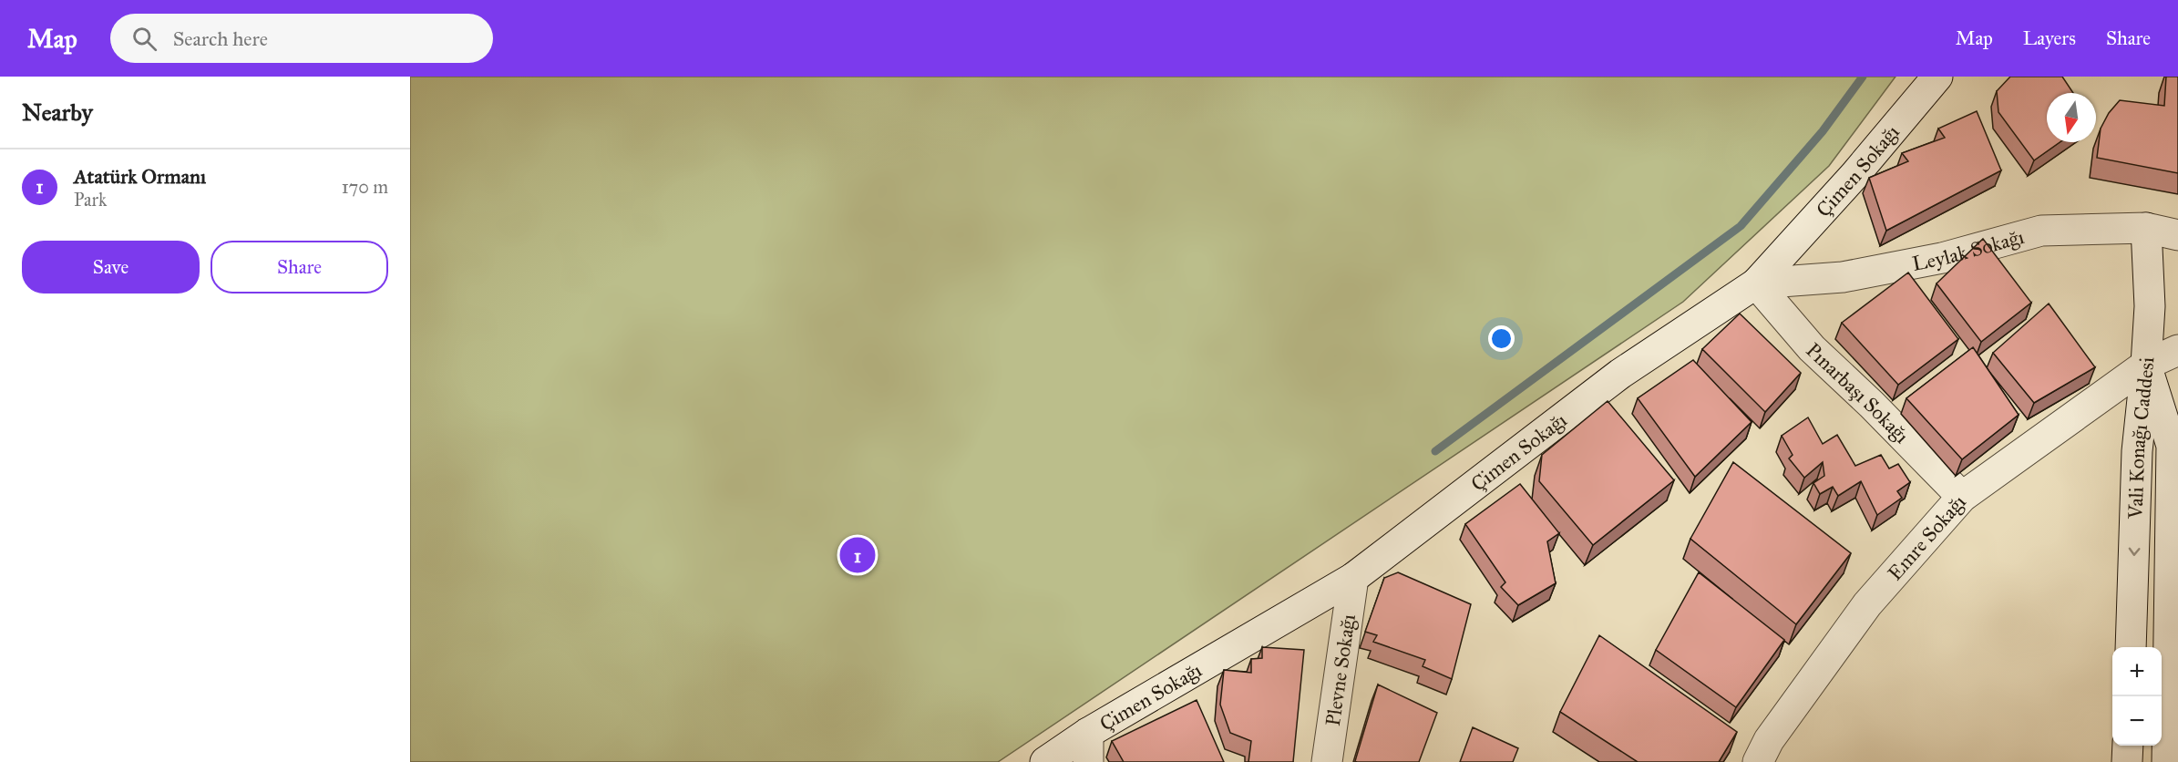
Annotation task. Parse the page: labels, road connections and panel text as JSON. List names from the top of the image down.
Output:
{
  "streets": {
    "street": [
      "Çimen Sokağı",
      "Leylak Sokağı",
      "Pınarbaşı Sokağı",
      "Vali Konağı Caddesi",
      "Emre Sokağı",
      "Plevne Sokağı"
    ]
  },
  "crossings": [
    ["Çimen Sokağı", "Leylak Sokağı"],
    ["Çimen Sokağı", "Pınarbaşı Sokağı"],
    ["Çimen Sokağı", "Plevne Sokağı"],
    ["Leylak Sokağı", "Pınarbaşı Sokağı"],
    ["Pınarbaşı Sokağı", "Emre Sokağı"],
    ["Vali Konağı Caddesi", "Emre Sokağı"]
  ],
  "north": "bottom",
  "page": {
    "header": "Map",
    "search": "Search here",
    "nav": ["Map", "Layers", "Share"],
    "heading": "Nearby",
    "list": [
      {
        "mark": "1",
        "name": "Atatürk Ormanı",
        "note": "Park",
        "value": "170 m"
      }
    ],
    "buttons": ["Save", "Share"],
    "pins": "1",
    "map_buttons": ["+", "−"]
  }
}
